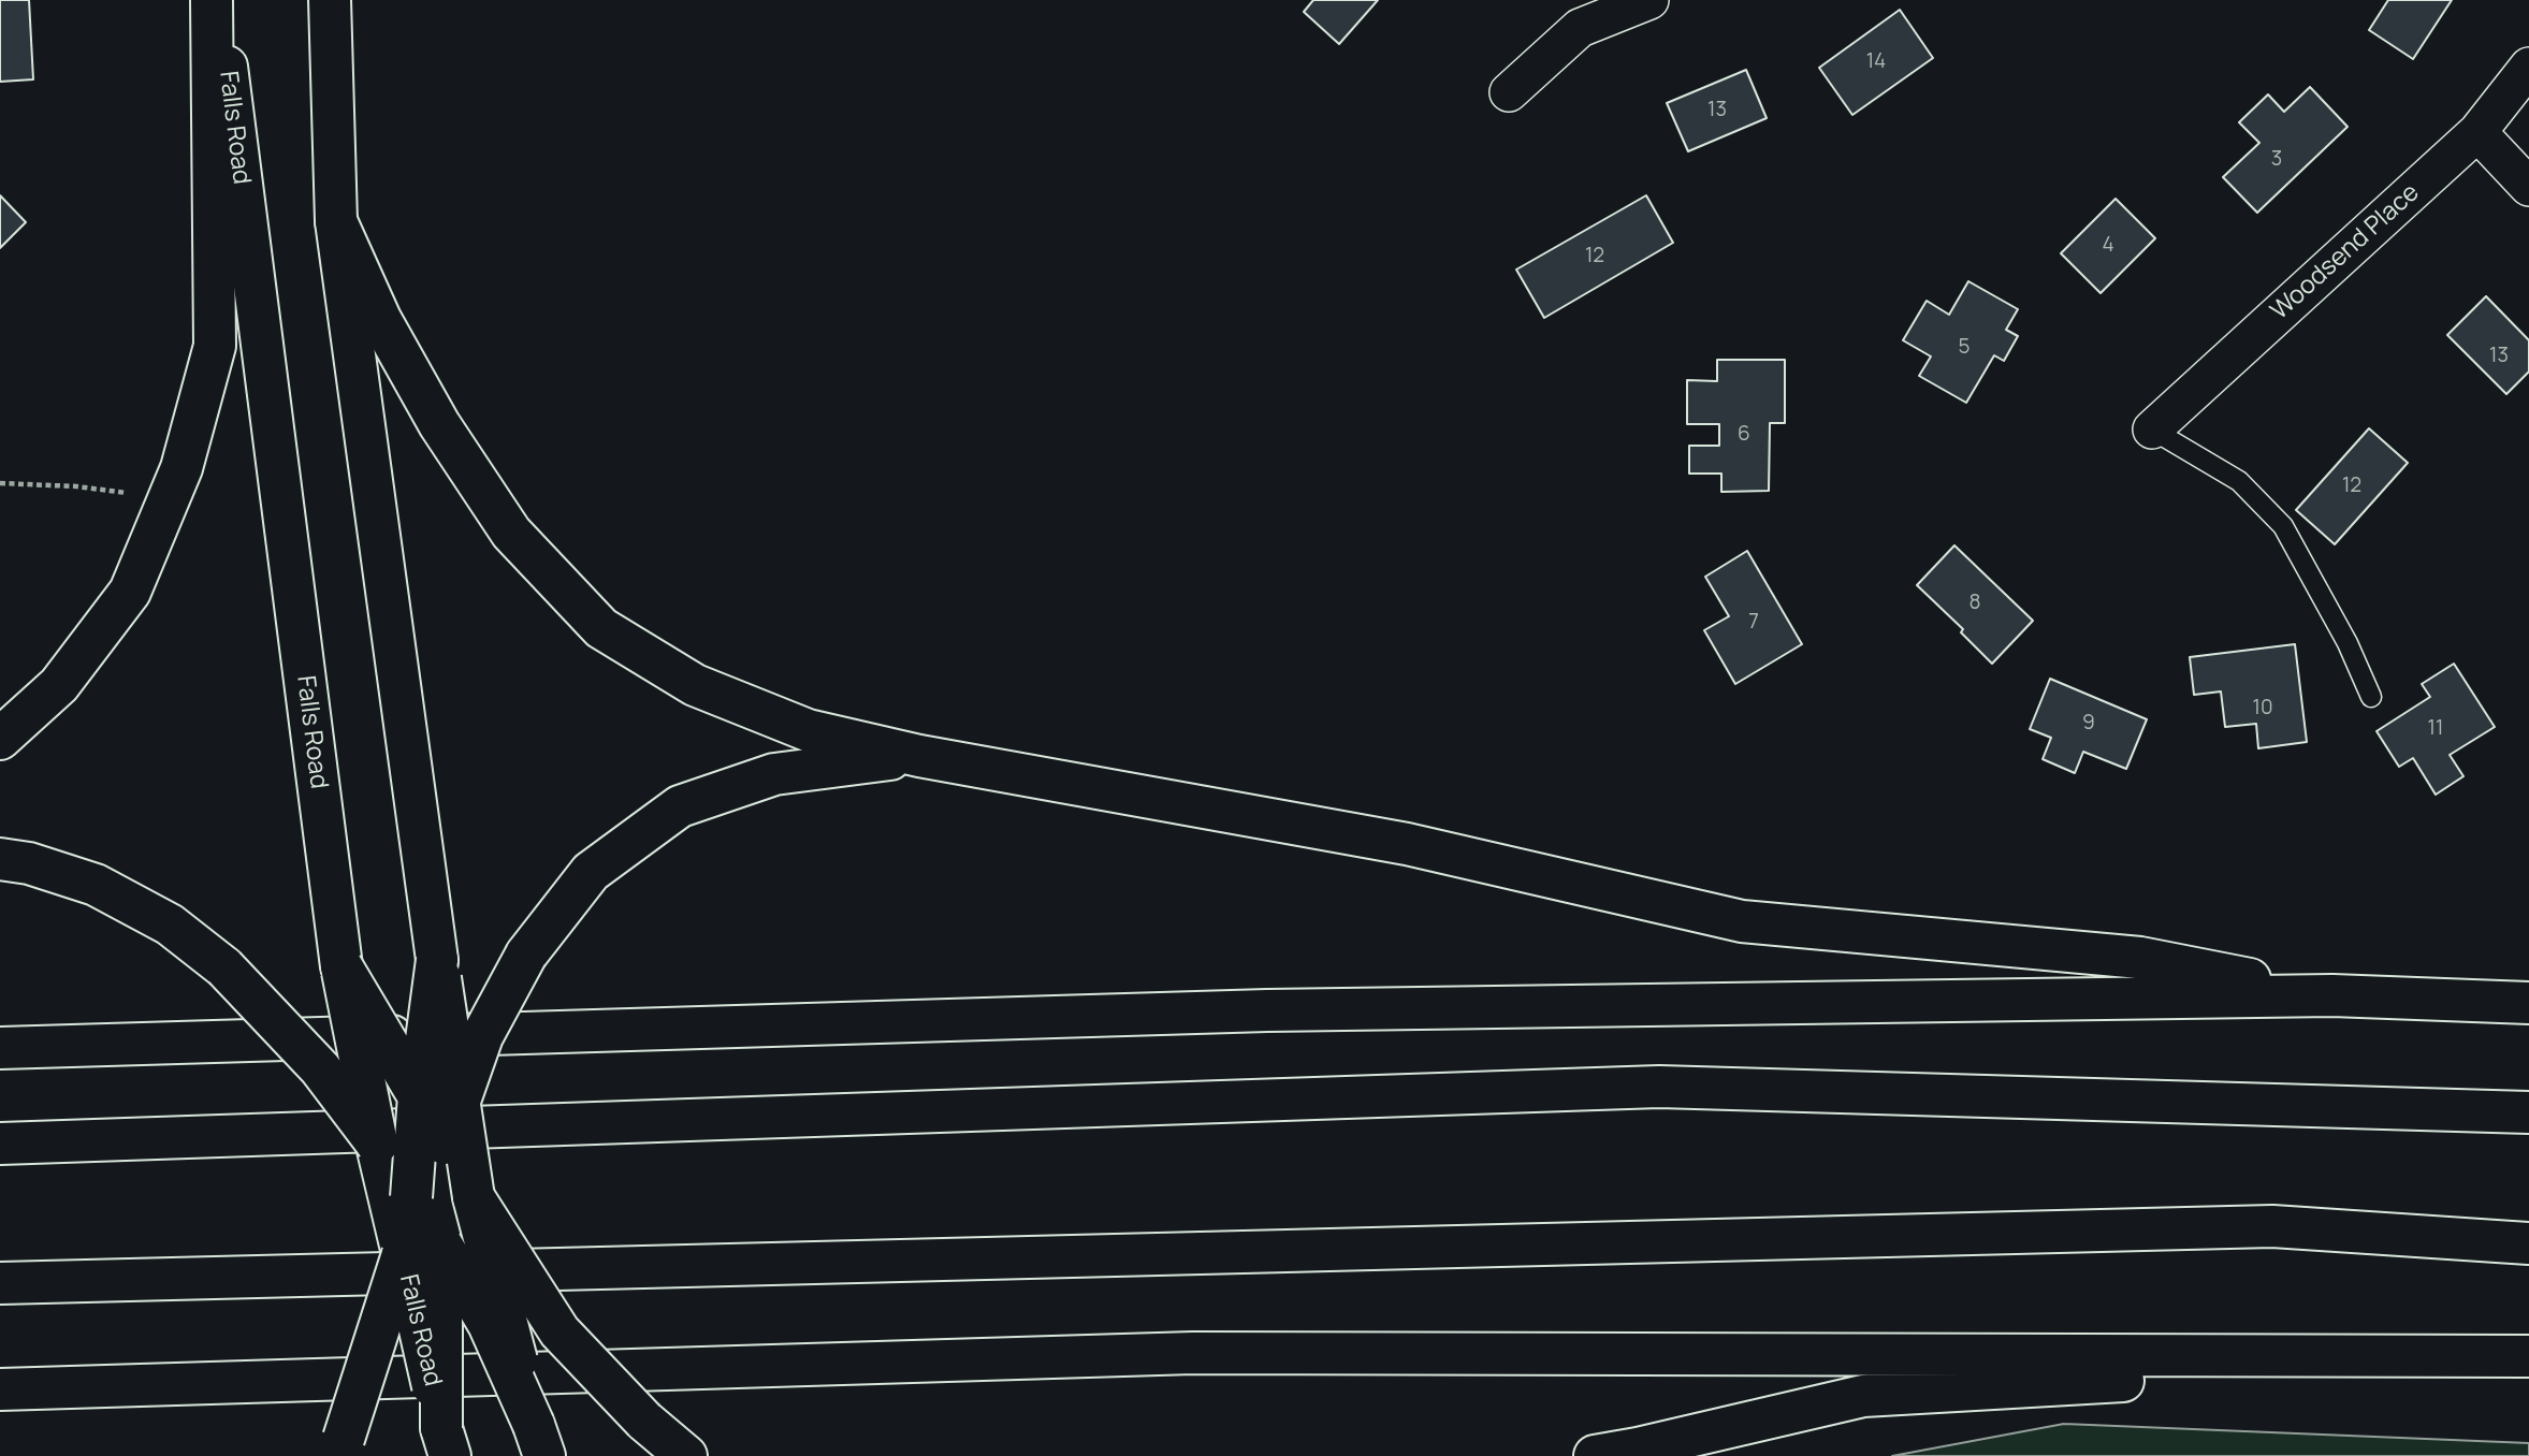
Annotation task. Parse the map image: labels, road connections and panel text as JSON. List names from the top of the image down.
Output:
{
  "streets": {
    "main road": ["Falls Road"],
    "street": ["Woodsend Place"]
  },
  "house_numbers": [
    "14",
    "13",
    "3",
    "4",
    "12",
    "5",
    "13",
    "6",
    "12",
    "8",
    "7",
    "10",
    "9",
    "11"
  ]
}
